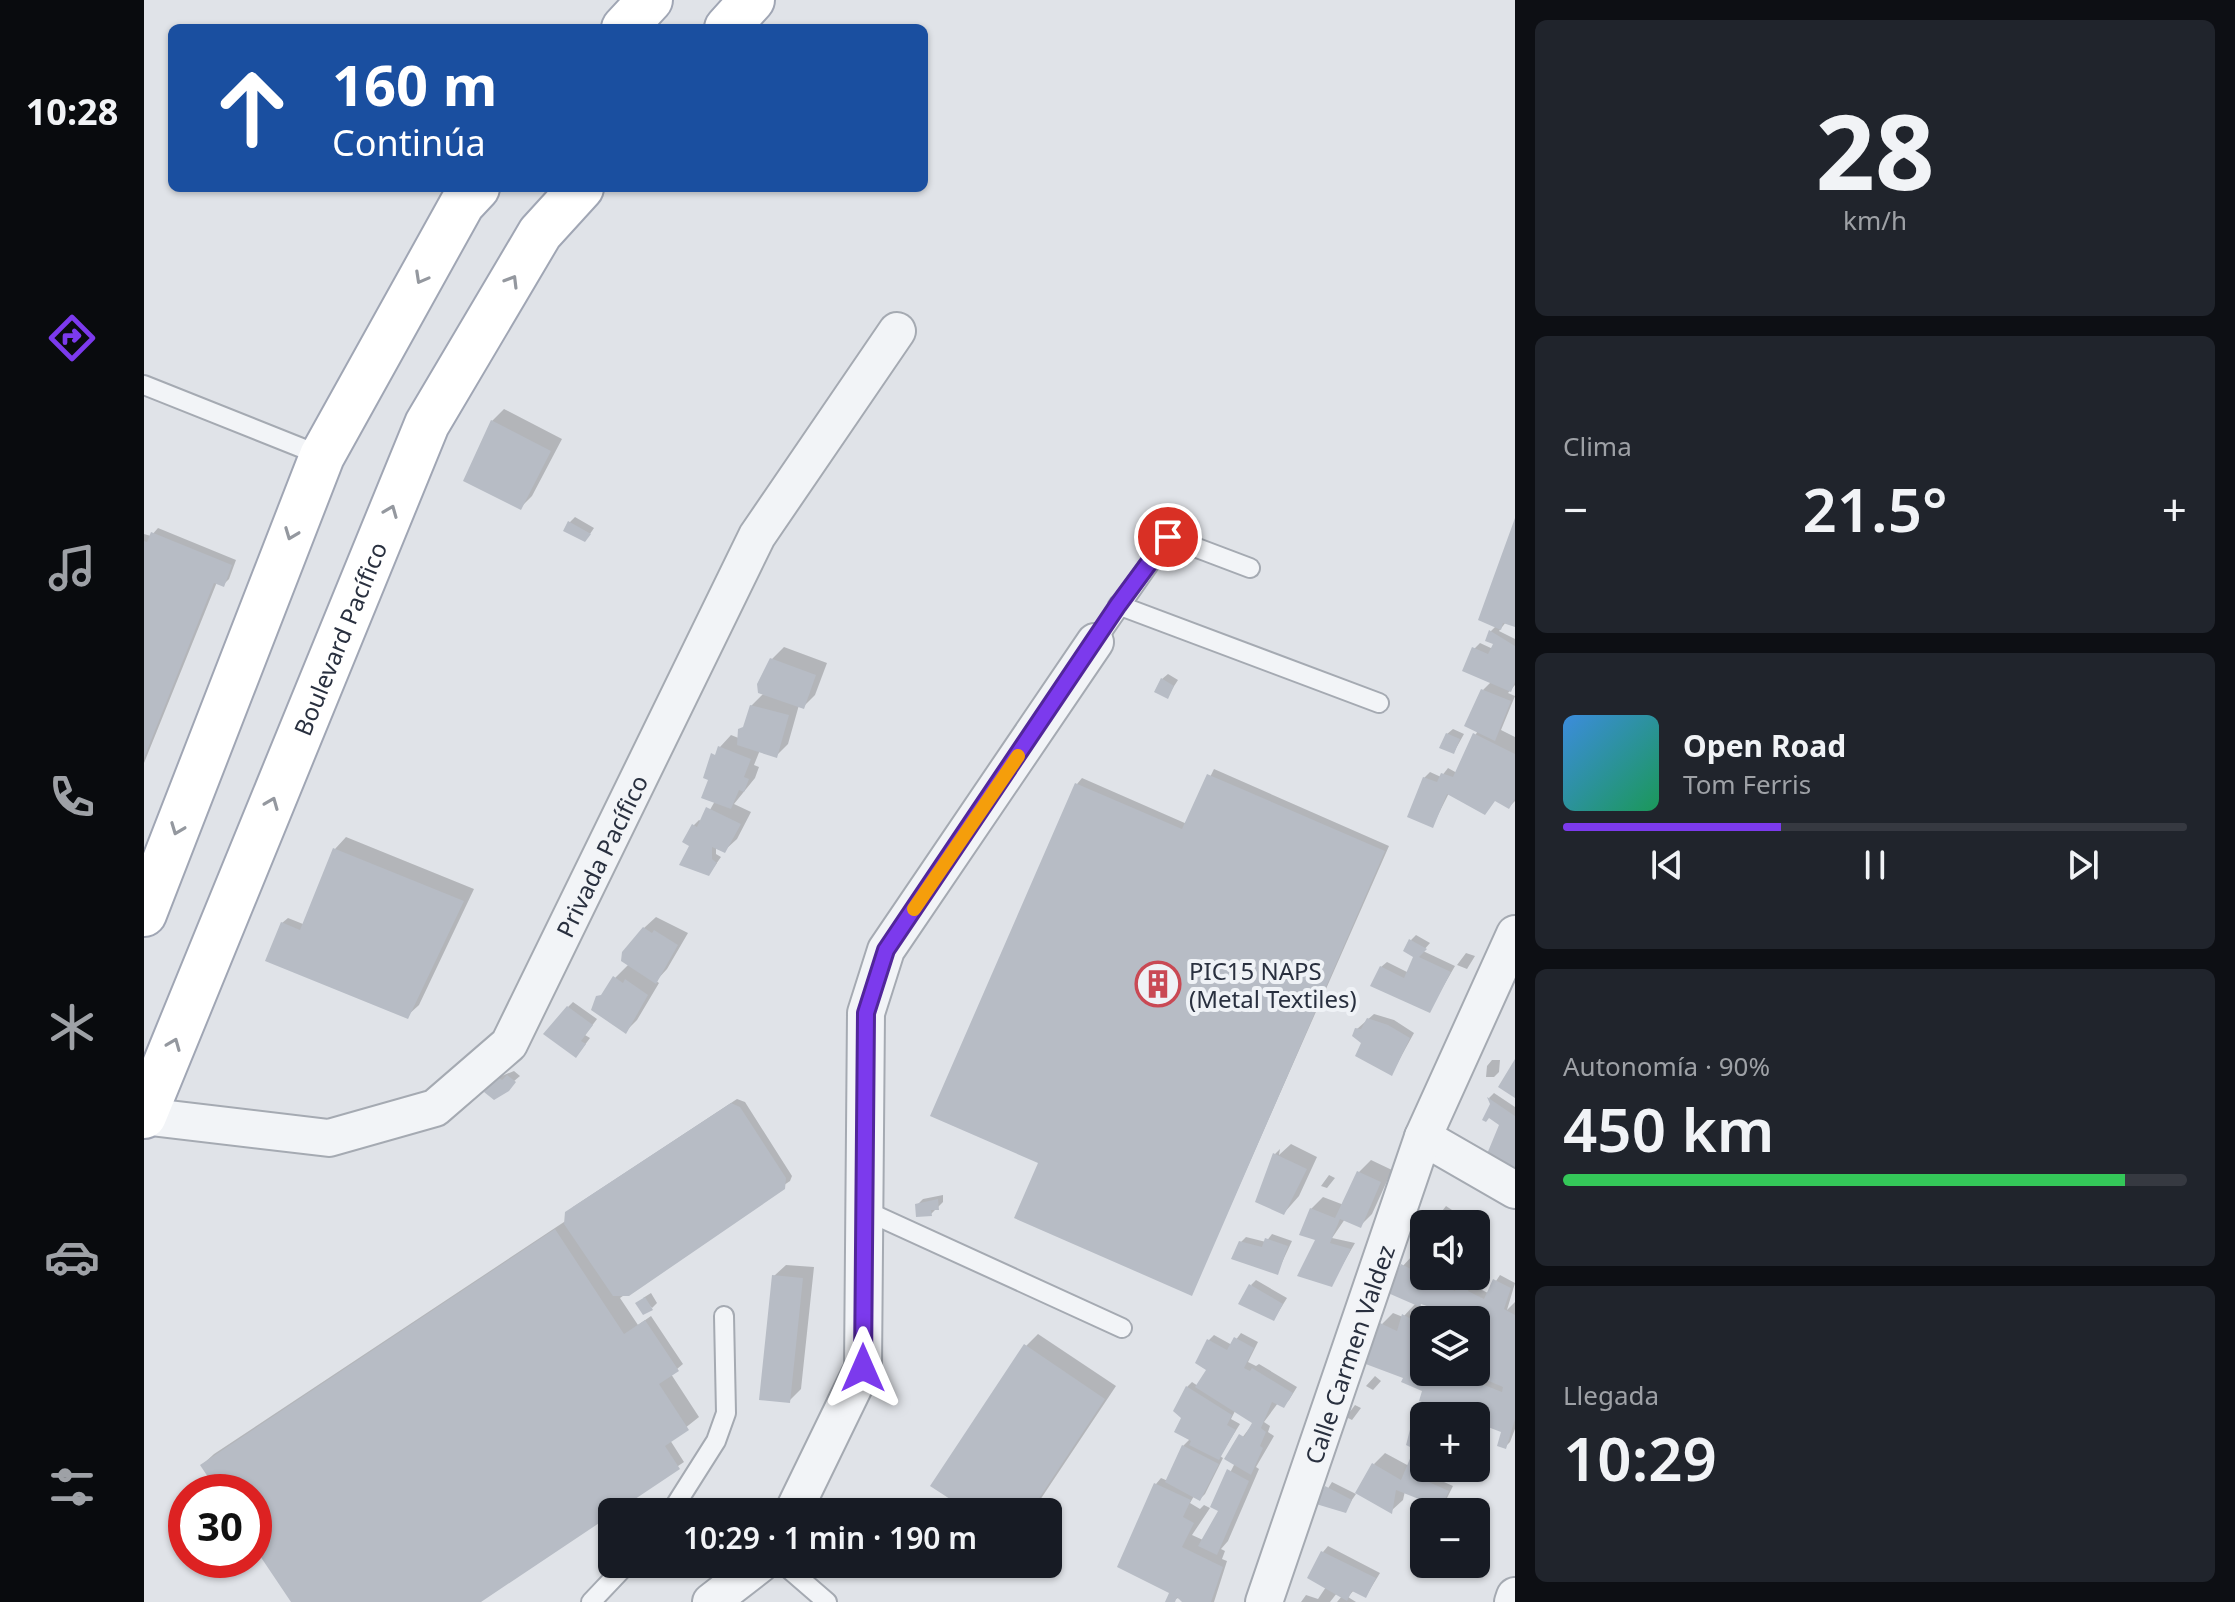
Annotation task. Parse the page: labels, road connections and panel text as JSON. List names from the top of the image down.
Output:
{
  "streets": {
    "main road": ["Boulevard Pacífico"],
    "street": ["Privada Pacífico", "Calle Carmen Valdez"]
  },
  "crossings": [
    ["Boulevard Pacífico", "Privada Pacífico"]
  ],
  "places": {
    "building": ["PIC15 NAPS (Metal Textiles)"]
  },
  "page": {
    "tabs": "10:28",
    "tile": [
      ["28", "km/h"],
      "Clima",
      ["Autonomía · 90%", "450 km"],
      ["Llegada", "10:29"]
    ],
    "turn": ["160 m", "Continúa"],
    "heat": ["−", "21.5°", "+"],
    "song": ["Open Road", "Tom Ferris"],
    "map_buttons": ["+", "−"],
    "limit": "30",
    "trip": "10:29 · 1 min · 190 m"
  }
}
